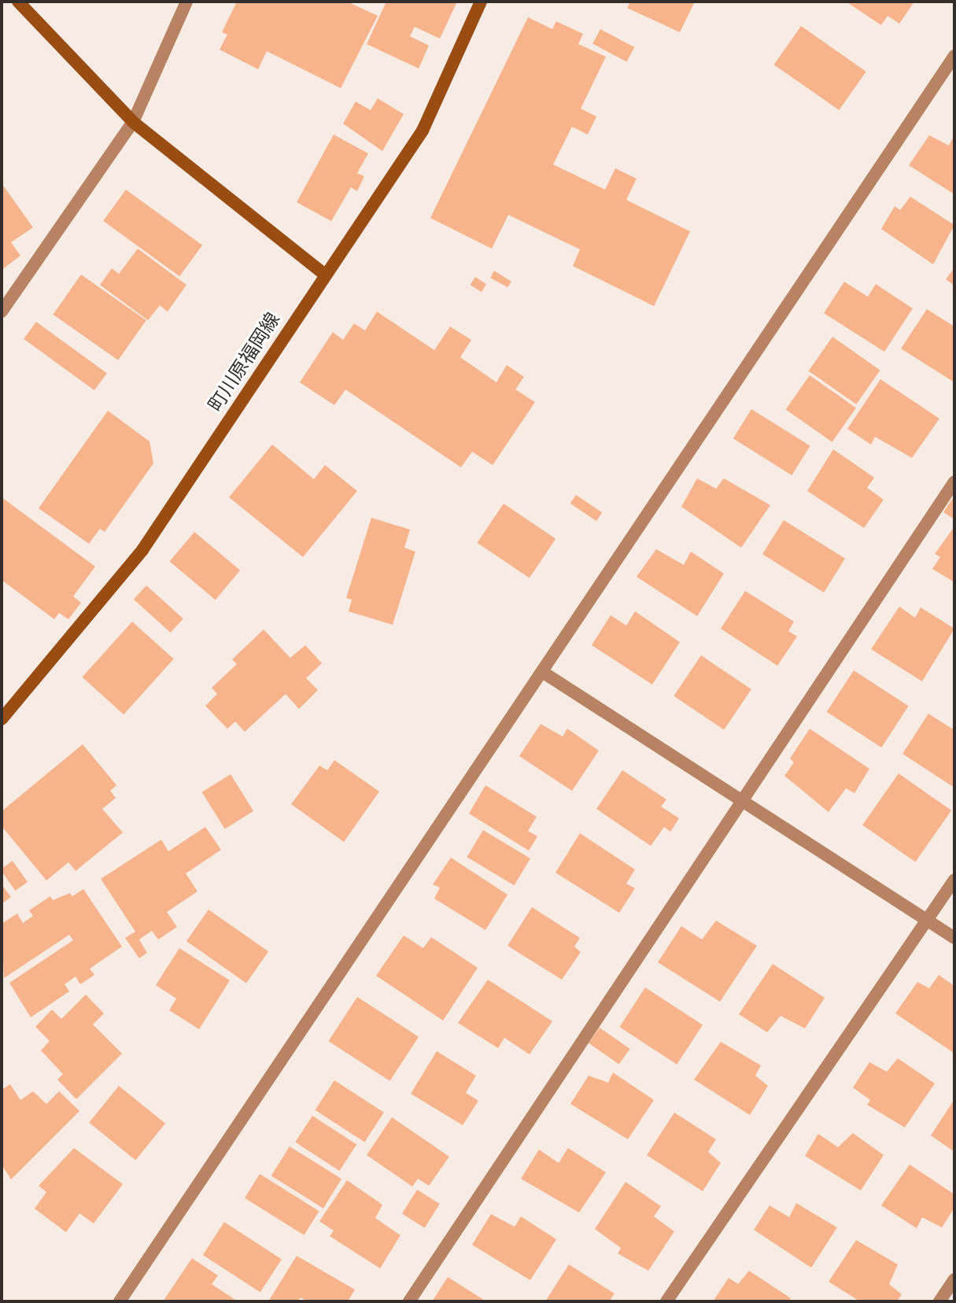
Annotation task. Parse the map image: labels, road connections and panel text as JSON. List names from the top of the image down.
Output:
{
  "streets": {
    "main road": ["町川原福岡線"]
  }
}
